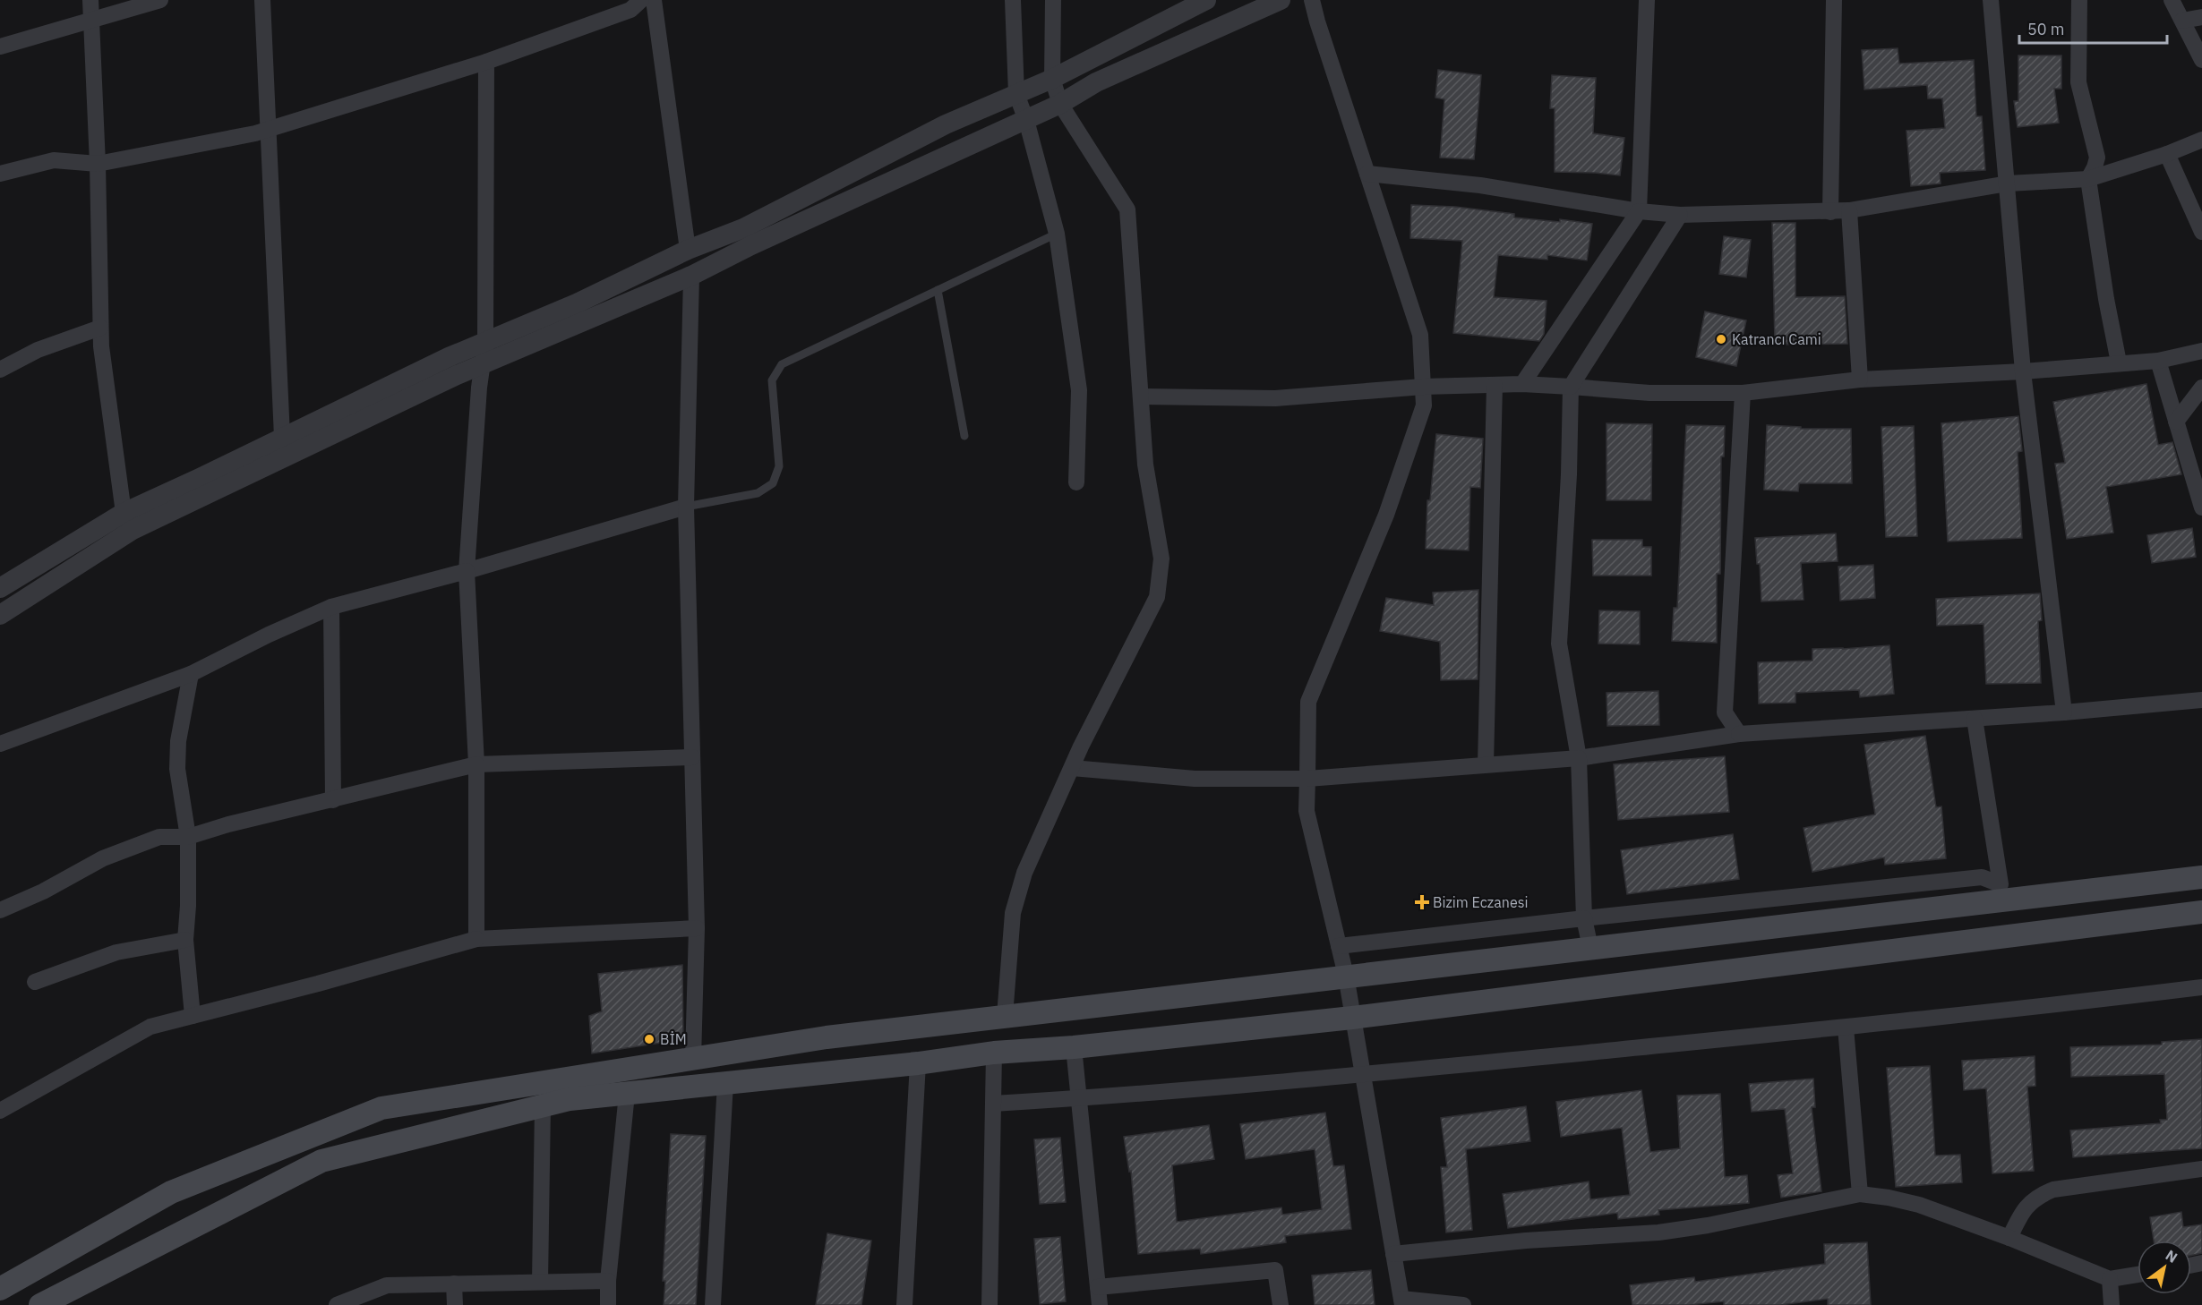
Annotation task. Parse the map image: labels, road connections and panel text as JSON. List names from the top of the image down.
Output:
{
  "places": {
    "other": ["Katrancı Cami", "BİM"],
    "health": ["Bizim Eczanesi"]
  },
  "scale_bar": "50 m",
  "north": "top right"
}
